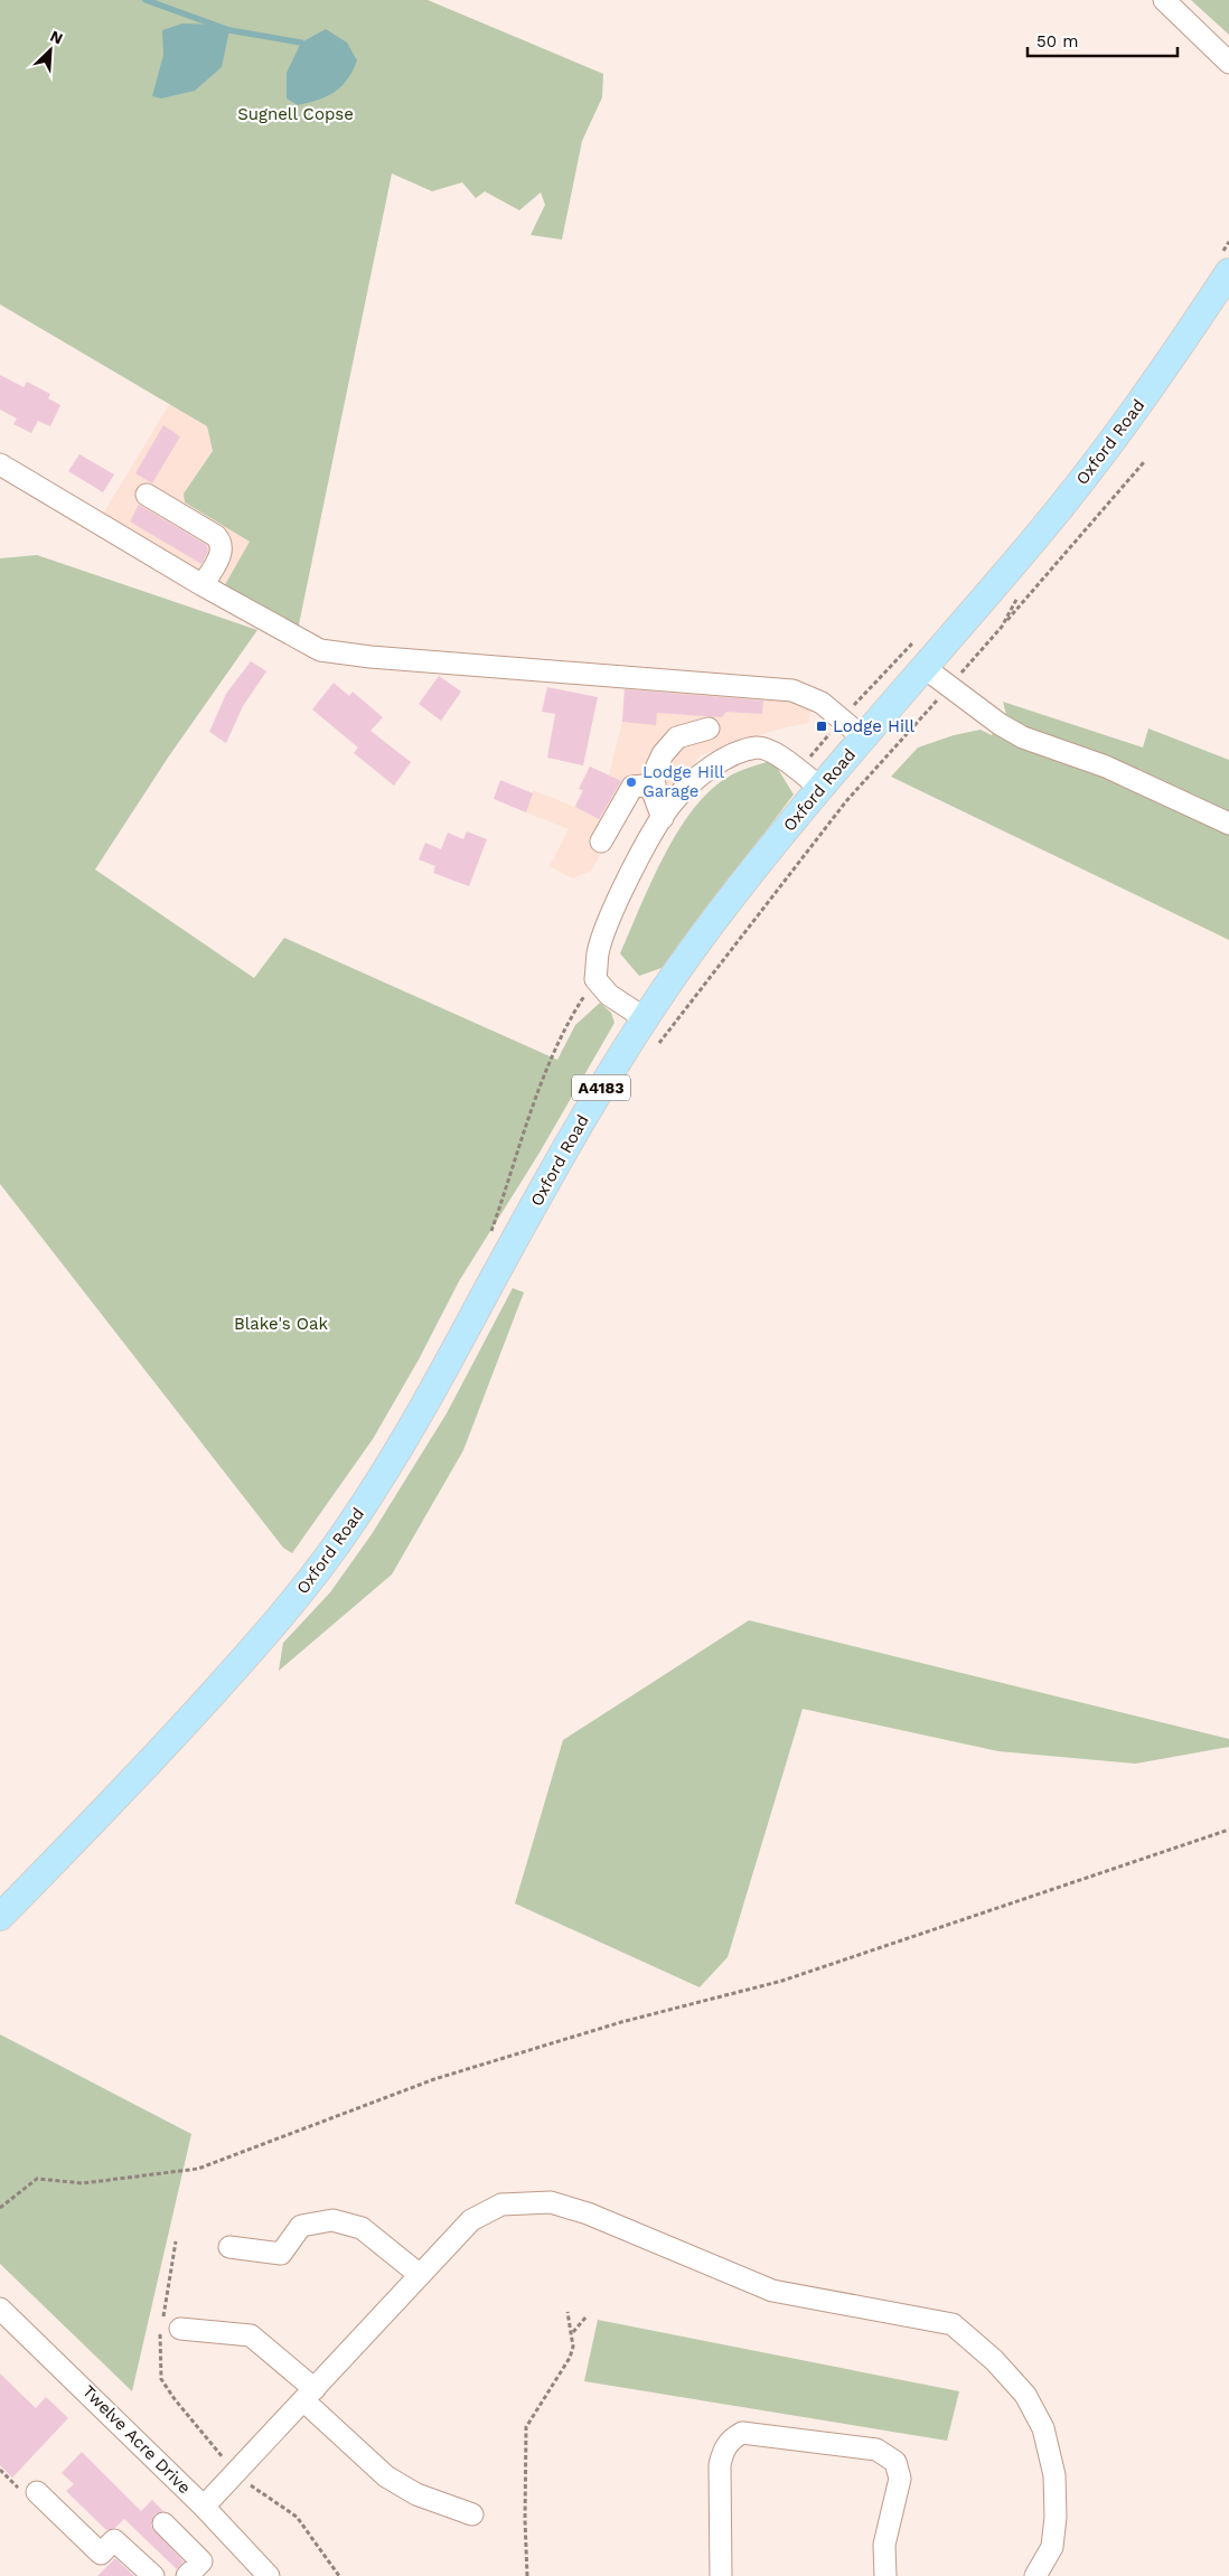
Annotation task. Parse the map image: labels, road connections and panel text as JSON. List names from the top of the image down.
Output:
{
  "streets": {
    "main road": ["Oxford Road", "A4183"],
    "street": ["Twelve Acre Drive"]
  },
  "parks": ["Sugnell Copse", "Blake's Oak"],
  "places": {
    "transit": ["Lodge Hill"],
    "other": ["Lodge Hill Garage"]
  },
  "scale_bar": "50 m",
  "north": "top right"
}
